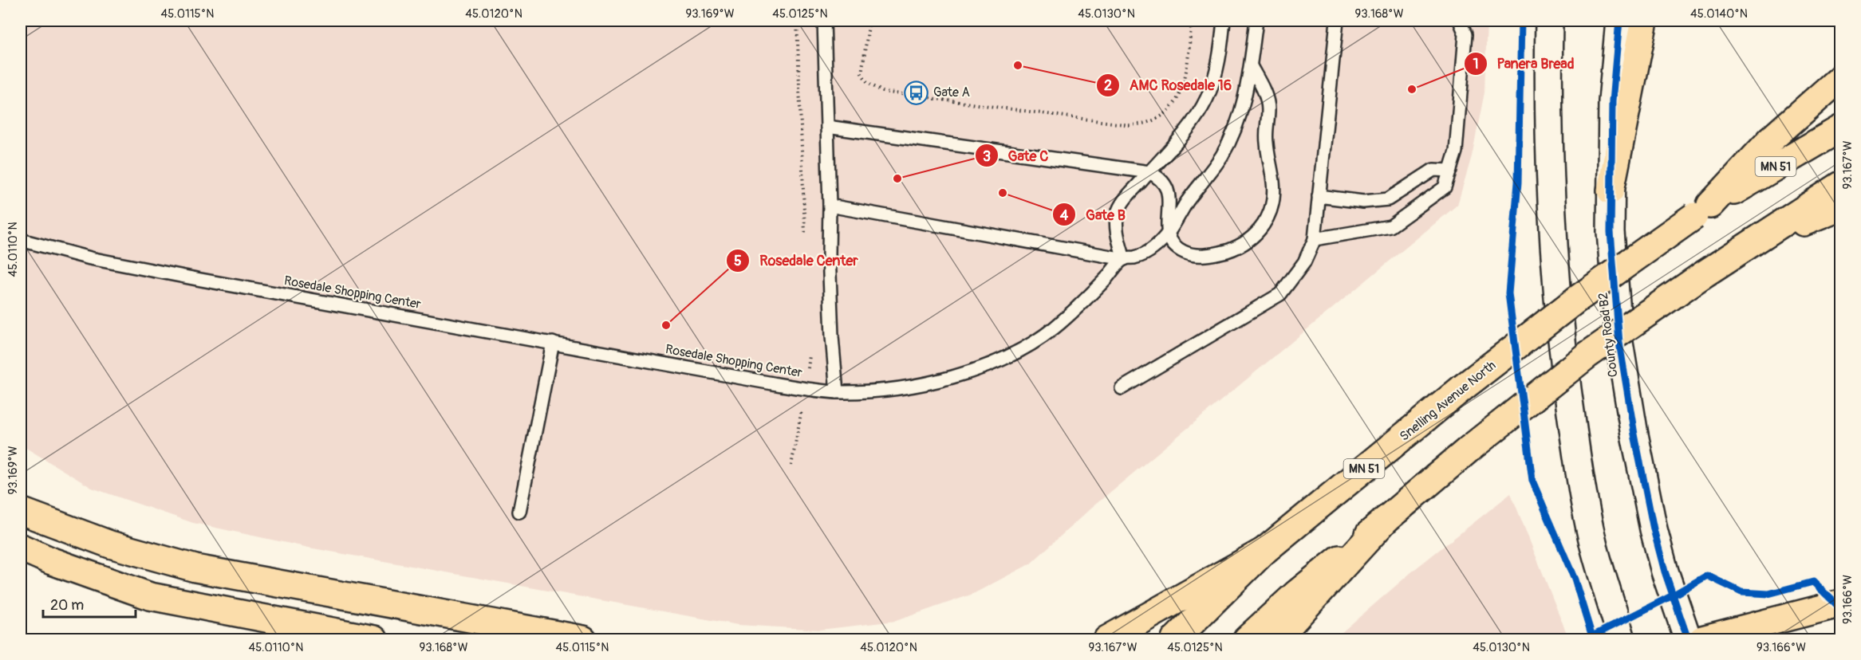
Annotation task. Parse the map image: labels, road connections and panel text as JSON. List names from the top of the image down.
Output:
{
  "streets": {
    "highway": ["MN 51", "Snelling Avenue North"],
    "street": ["County Road B2"],
    "lane": ["Rosedale Shopping Center"]
  },
  "places": {
    "other": [
      "AMC Rosedale 16",
      "Panera Bread",
      "Gate C",
      "Gate B",
      "Rosedale Center"
    ],
    "bus stop": ["Gate A"]
  },
  "scale_bar": "20 m",
  "coordinates": [
    "45.0115°N",
    "45.0120°N",
    "93.169°W",
    "45.0125°N",
    "45.0130°N",
    "93.168°W",
    "45.0140°N",
    "93.167°W",
    "45.0110°N",
    "93.166°W"
  ]
}
